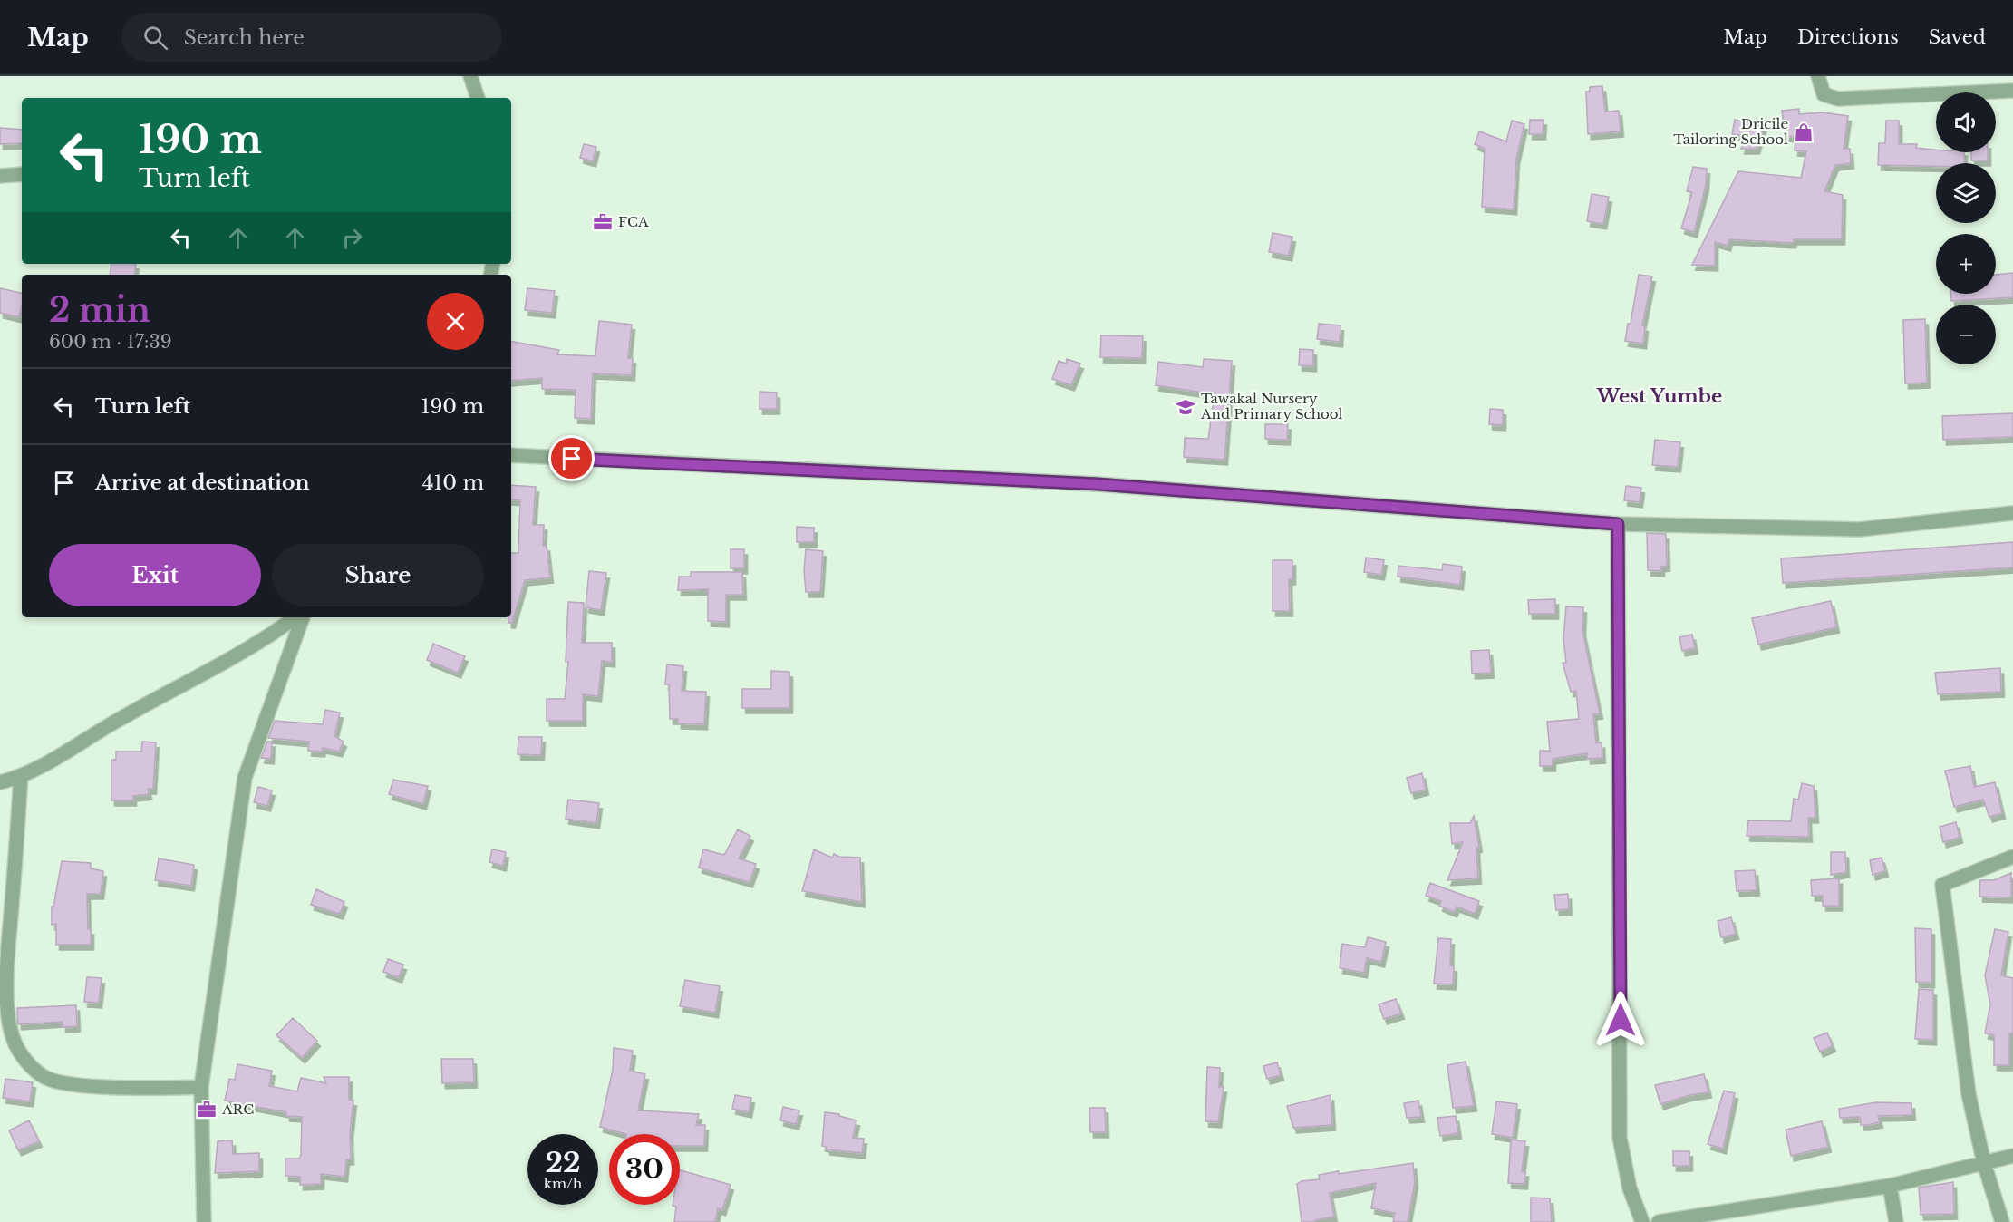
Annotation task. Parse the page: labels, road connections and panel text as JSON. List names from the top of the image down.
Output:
{
  "districts": ["West Yumbe"],
  "places": {
    "shop": ["Dricile Tailoring School"],
    "office": ["FCA", "ARC"],
    "school or university": ["Tawakal Nursery And Primary School"]
  },
  "page": {
    "header": "Map",
    "search": "Search here",
    "nav": ["Map", "Directions", "Saved"],
    "map_buttons": ["+", "−"],
    "turn": ["190 m", "Turn left"],
    "heading": ["2 min", "600 m · 17:39"],
    "list": [
      {
        "name": "Turn left",
        "value": "190 m"
      },
      {
        "name": "Arrive at destination",
        "value": "410 m"
      }
    ],
    "buttons": ["Exit", "Share"],
    "speed": "22 km/h",
    "limit": "30"
  }
}
